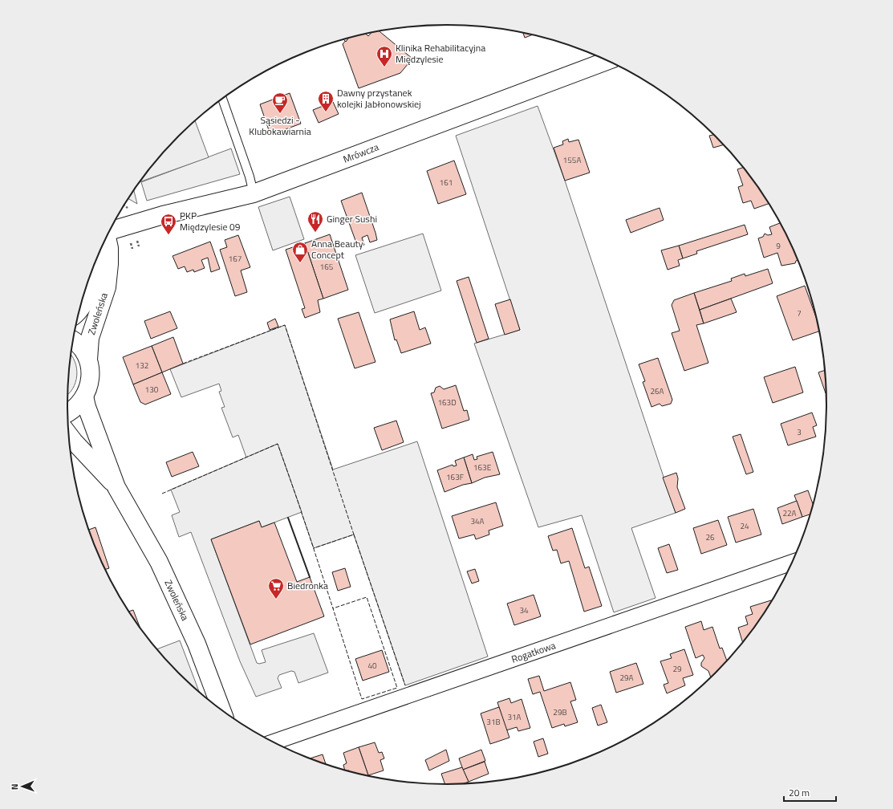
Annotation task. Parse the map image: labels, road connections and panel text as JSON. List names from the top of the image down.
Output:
{
  "streets": {
    "street": ["Mrówcza", "Zwoleńska", "Rogatkowa"]
  },
  "places": {
    "hospital": ["Klinika Rehabilitacyjna Międzylesie"],
    "building": ["Dawny przystanek kolejki Jabłonowskiej"],
    "cafe": ["Sąsiedzi - Klubokawiarnia"],
    "restaurant": ["Ginger Sushi"],
    "bus stop": ["PKP Międzylesie 09"],
    "shop": ["Anna Beauty Concept"],
    "supermarket": ["Biedronka"]
  },
  "house_numbers": [
    "155A",
    "161",
    "9",
    "167",
    "165",
    "7",
    "132",
    "130",
    "26A",
    "163D",
    "3",
    "163E",
    "163F",
    "22A",
    "34A",
    "24",
    "26",
    "34",
    "40",
    "29",
    "29A",
    "29B",
    "31A",
    "31B"
  ],
  "scale_bar": "20 m",
  "north": "left"
}
